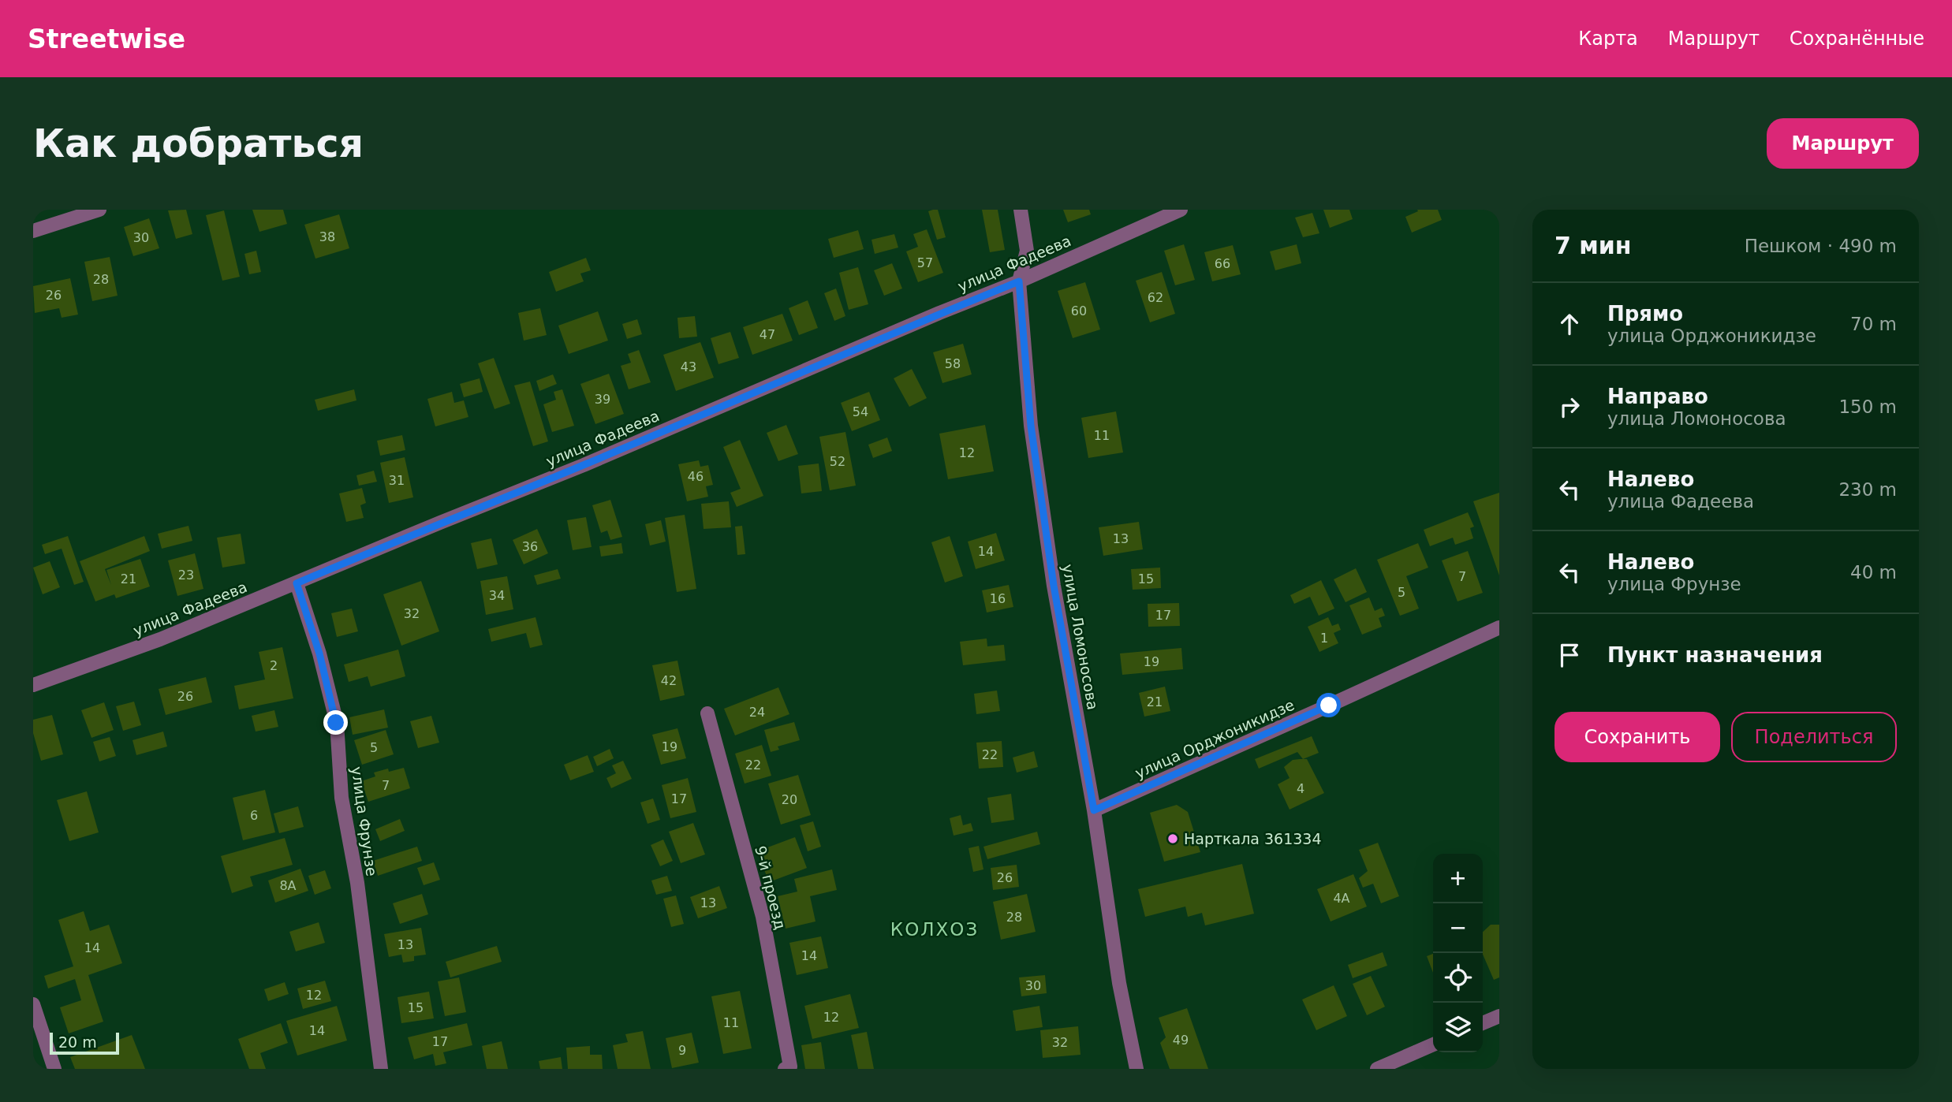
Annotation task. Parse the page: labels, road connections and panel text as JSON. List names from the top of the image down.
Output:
{
  "streets": {
    "street": [
      "улица Фадеева",
      "улица Ломоносова",
      "улица Орджоникидзе",
      "улица Фрунзе",
      "9-й проезд"
    ]
  },
  "crossings": [
    ["улица Фадеева", "улица Ломоносова"],
    ["улица Фадеева", "улица Фрунзе"],
    ["улица Ломоносова", "улица Орджоникидзе"]
  ],
  "districts": ["КОЛХОЗ"],
  "places": ["Нарткала 361334"],
  "house_numbers": [
    "38",
    "30",
    "57",
    "66",
    "28",
    "26",
    "62",
    "60",
    "47",
    "58",
    "43",
    "39",
    "54",
    "11",
    "12",
    "52",
    "46",
    "31",
    "13",
    "36",
    "14",
    "23",
    "7",
    "21",
    "15",
    "5",
    "34",
    "16",
    "32",
    "17",
    "1",
    "19",
    "2",
    "42",
    "26",
    "21",
    "24",
    "19",
    "5",
    "22",
    "22",
    "7",
    "4",
    "17",
    "20",
    "6",
    "26",
    "8А",
    "4А",
    "13",
    "28",
    "13",
    "14",
    "14",
    "30",
    "12",
    "15",
    "12",
    "11",
    "14",
    "49",
    "17",
    "32",
    "9"
  ],
  "scale_bar": "20 m",
  "page": {
    "header": "Streetwise",
    "nav": ["Карта", "Маршрут", "Сохранённые"],
    "buttons": [
      "Маршрут",
      ["Сохранить", "Поделиться"]
    ],
    "title": "Как добраться",
    "heading": ["7 мин", "Пешком · 490 m"],
    "list": [
      ["Прямо", "улица Орджоникидзе", "70 m"],
      ["Направо", "улица Ломоносова", "150 m"],
      ["Налево", "улица Фадеева", "230 m"],
      ["Налево", "улица Фрунзе", "40 m"],
      "Пункт назначения"
    ],
    "map_buttons": ["+", "−"],
    "scale": "20 m"
  }
}
